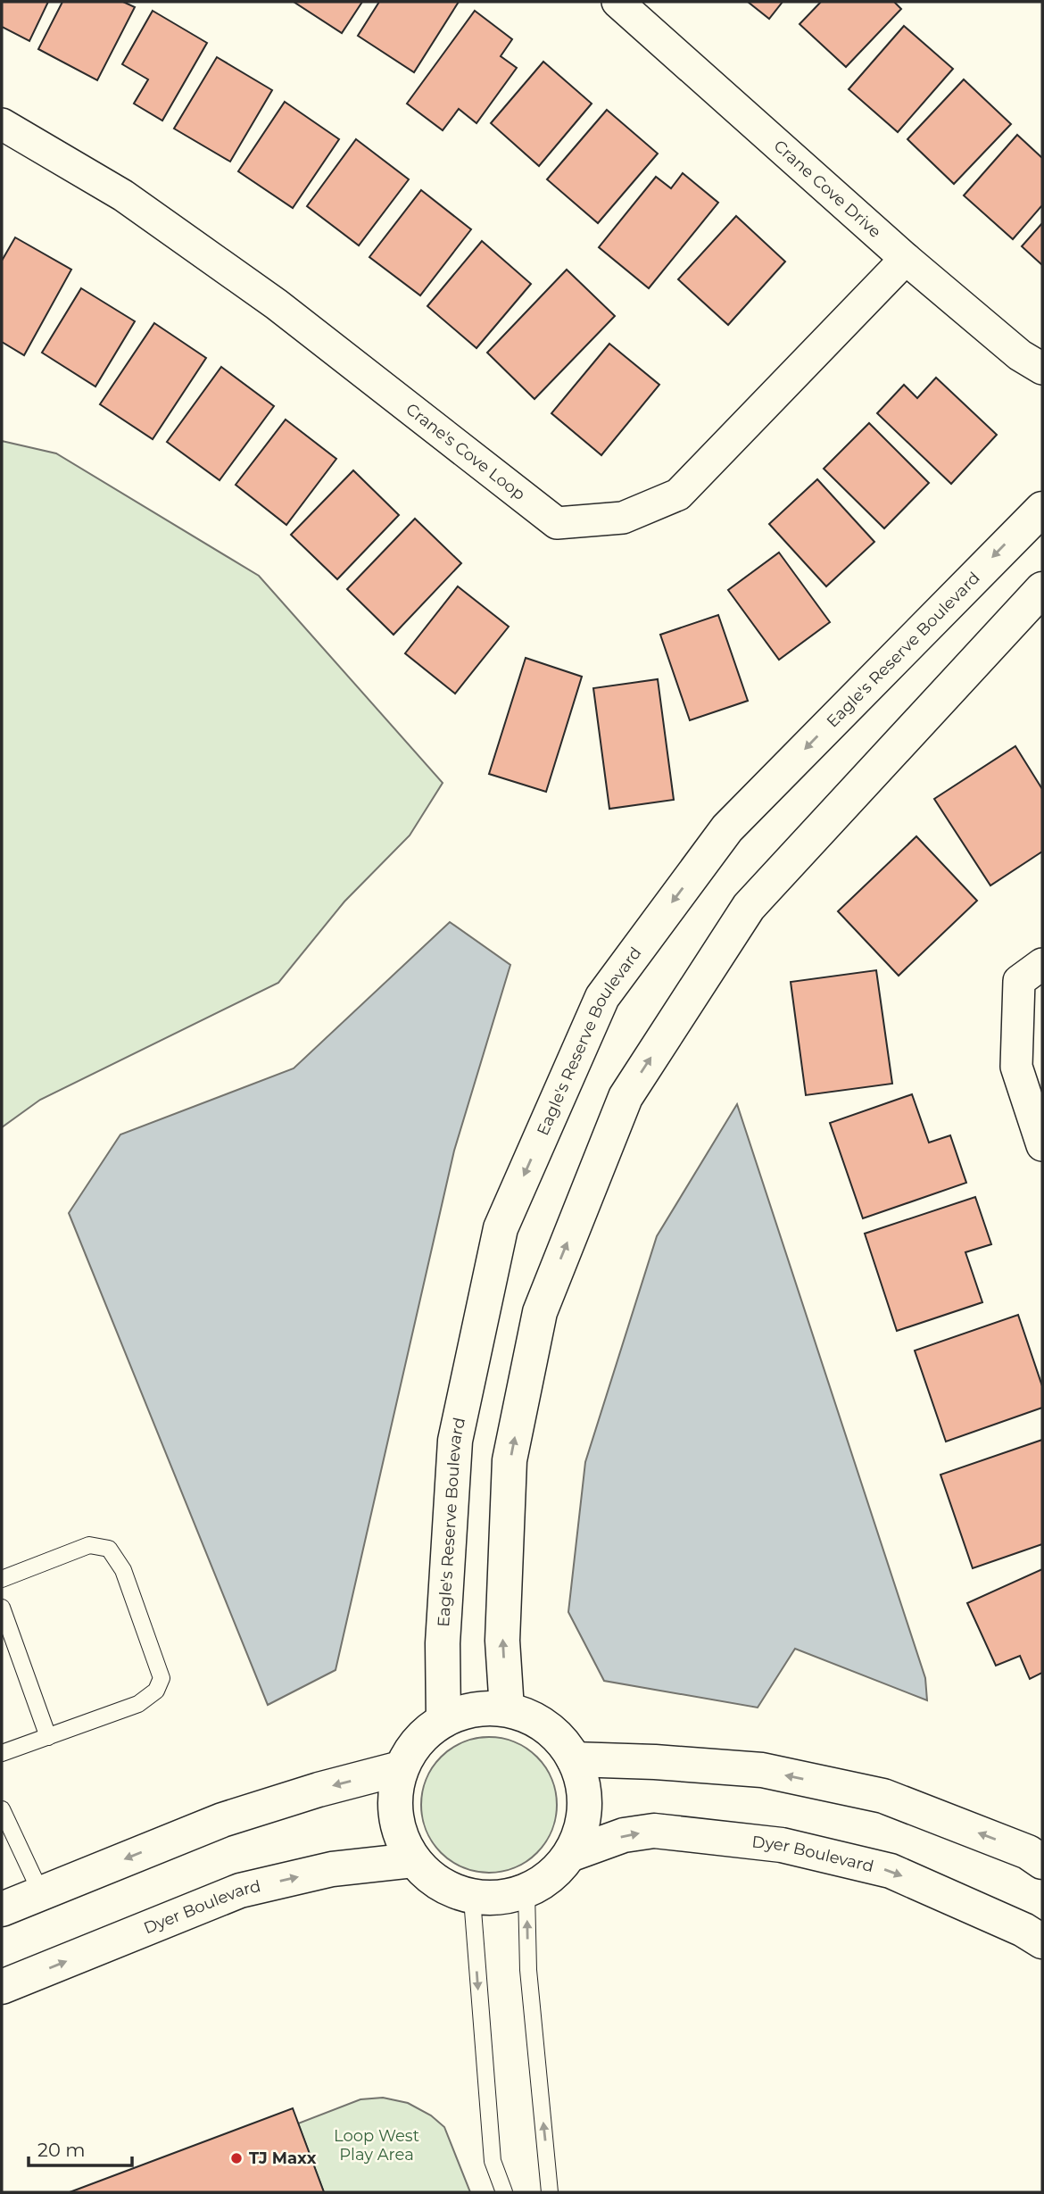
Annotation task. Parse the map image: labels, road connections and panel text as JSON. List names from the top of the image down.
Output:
{
  "streets": {
    "street": [
      "Crane Cove Drive",
      "Crane's Cove Loop",
      "Eagle's Reserve Boulevard",
      "Dyer Boulevard"
    ]
  },
  "crossings": [
    ["Crane Cove Drive", "Crane's Cove Loop"],
    ["Eagle's Reserve Boulevard", "Dyer Boulevard"]
  ],
  "parks": ["Loop West Play Area"],
  "places": ["TJ Maxx"],
  "scale_bar": "20 m"
}
